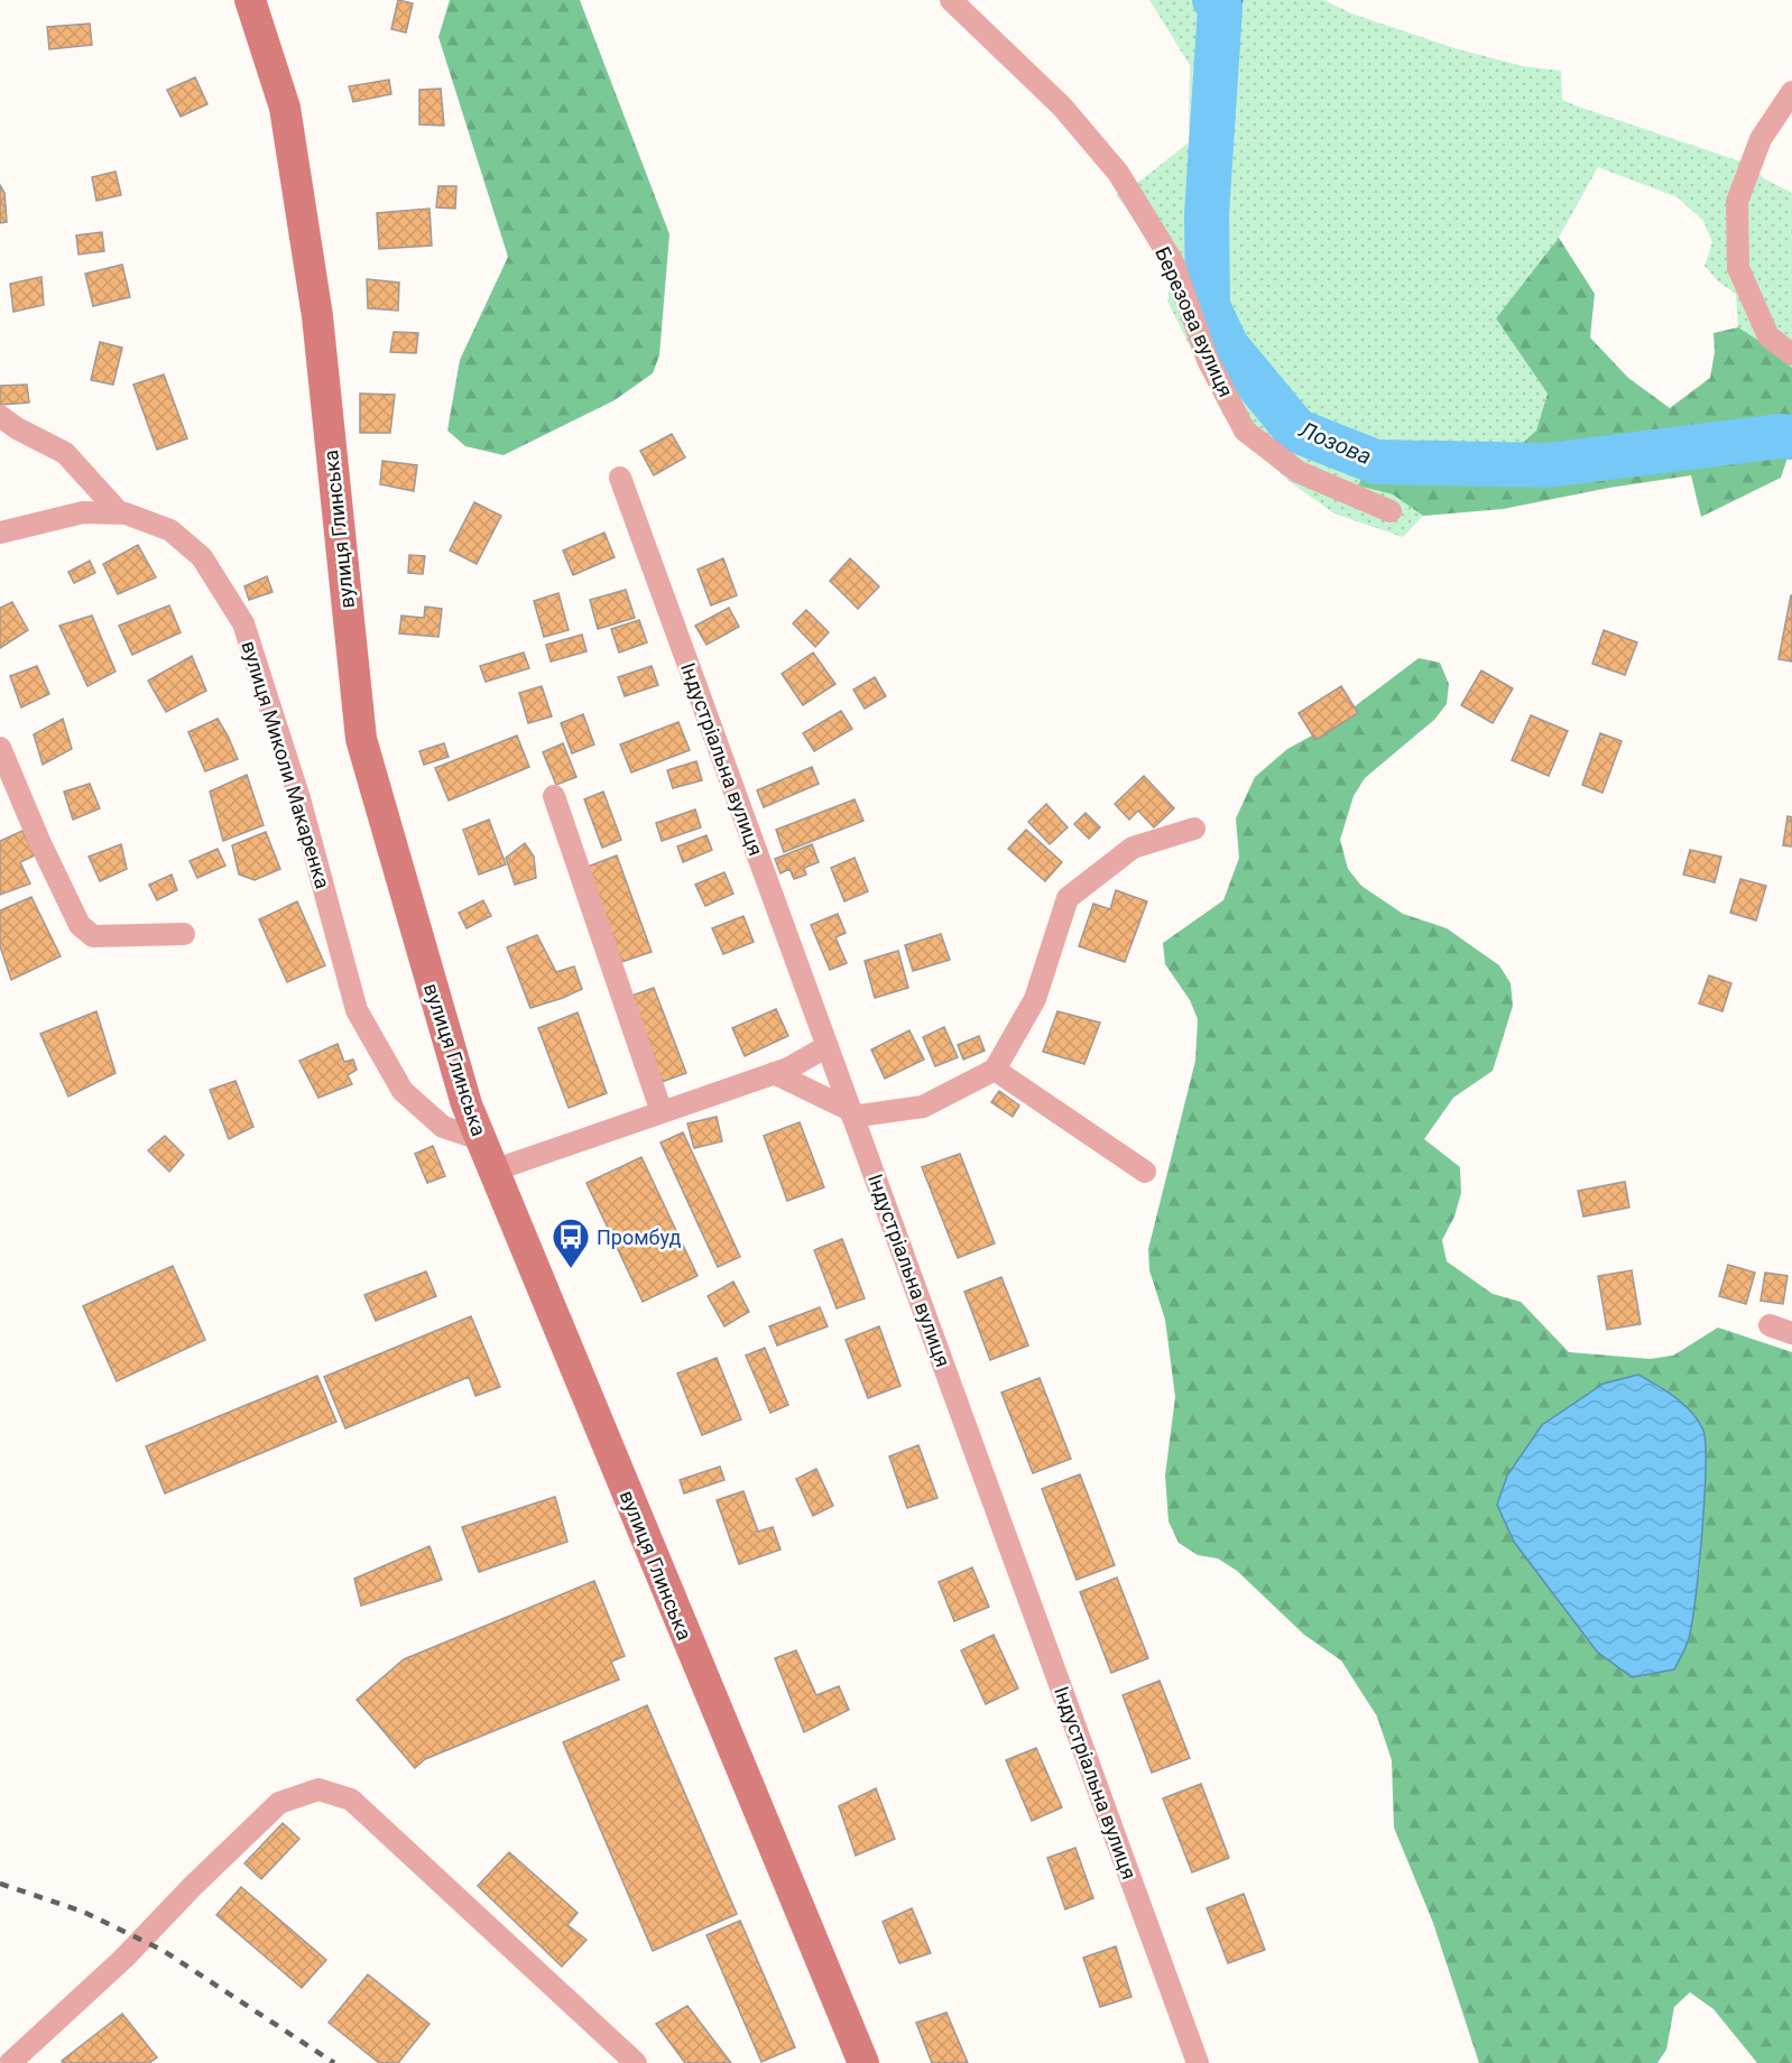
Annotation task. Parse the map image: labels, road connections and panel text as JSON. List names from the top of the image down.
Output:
{
  "streets": {
    "main road": ["вулиця Глинська"],
    "street": ["Березова вулиця", "Індустріальна вулиця", "вулиця Миколи Макаренка"]
  },
  "crossings": [
    ["вулиця Глинська", "вулиця Миколи Макаренка"]
  ],
  "water": ["Лозова"],
  "places": {
    "bus stop": ["Промбуд"]
  }
}
